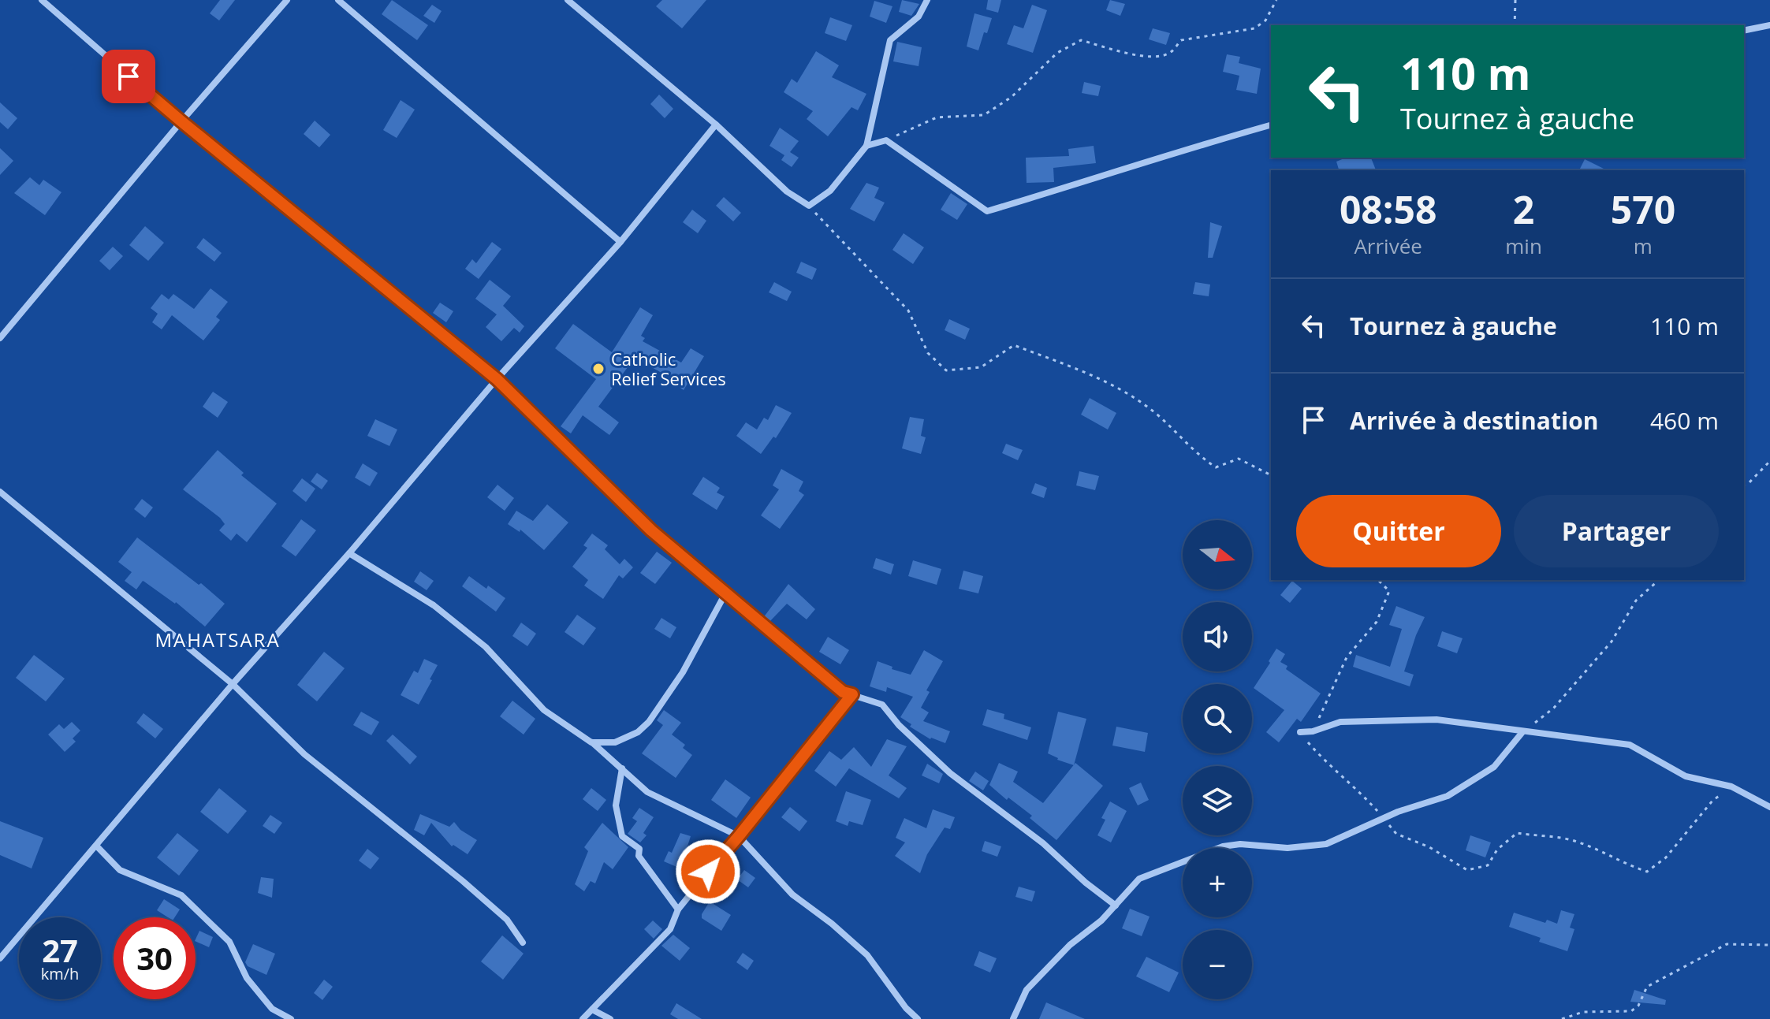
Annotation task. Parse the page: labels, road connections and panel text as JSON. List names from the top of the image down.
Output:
{
  "districts": ["MAHATSARA"],
  "places": ["Catholic Relief Services"],
  "north": "right",
  "page": {
    "turn": ["110 m", "Tournez à gauche"],
    "eta": [
      "08:58",
      "Arrivée",
      "2",
      "min",
      "570",
      "m"
    ],
    "list": [
      {
        "name": "Tournez à gauche",
        "value": "110 m"
      },
      {
        "name": "Arrivée à destination",
        "value": "460 m"
      }
    ],
    "buttons": ["Quitter", "Partager"],
    "map_buttons": ["+", "−"],
    "speed": "27 km/h",
    "limit": "30"
  }
}
